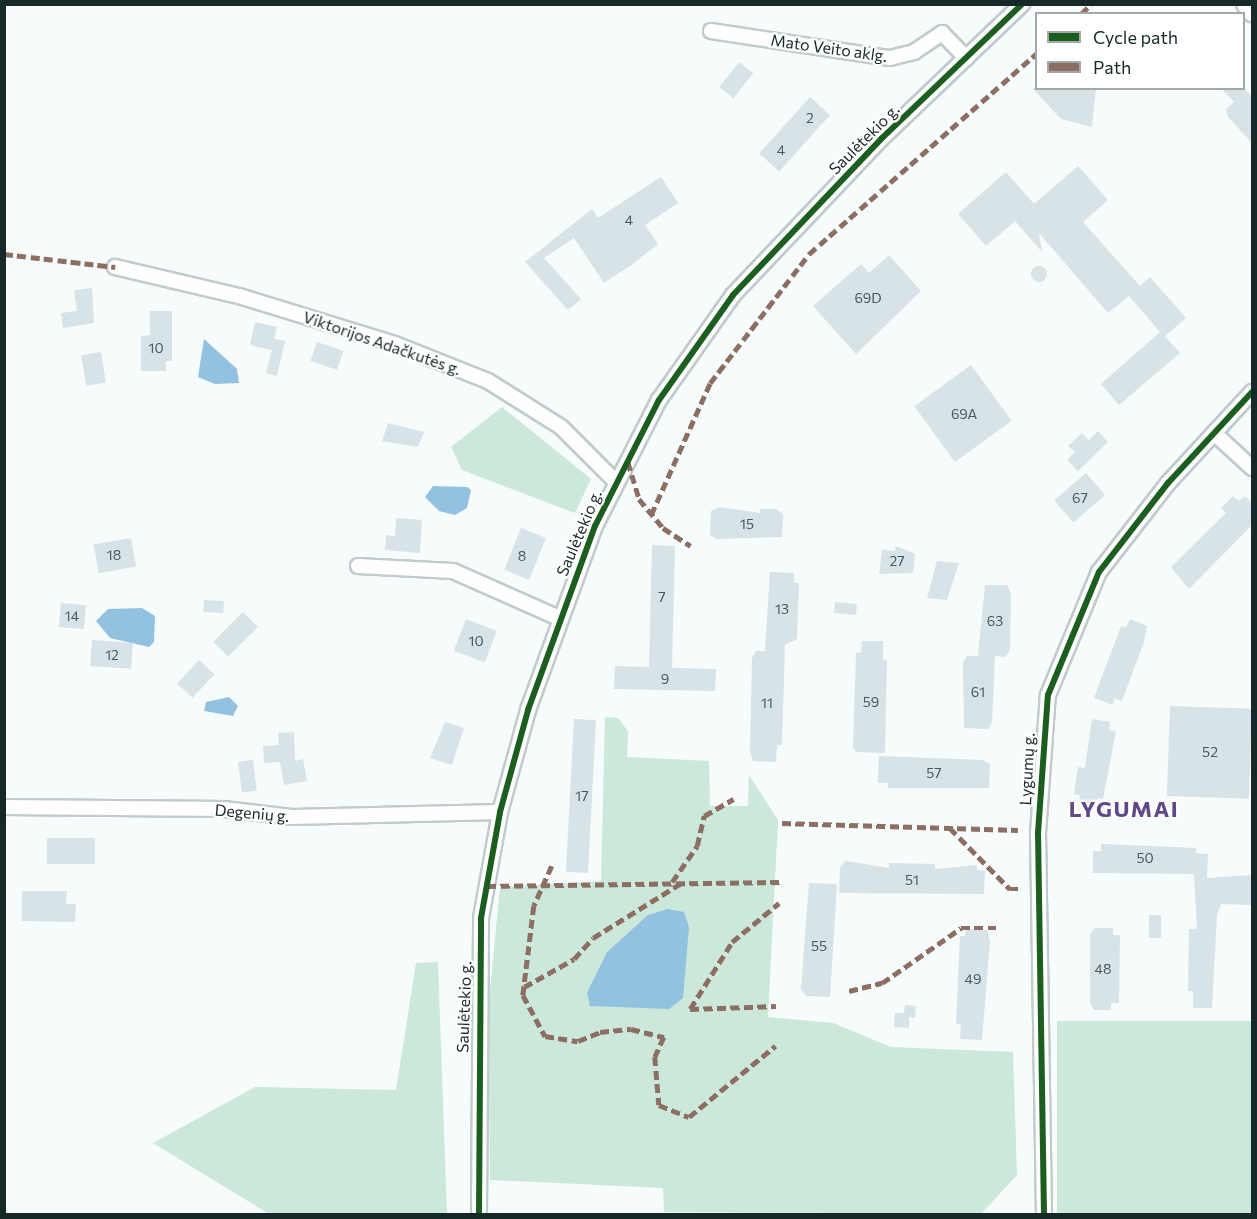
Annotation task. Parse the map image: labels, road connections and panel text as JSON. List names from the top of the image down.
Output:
{
  "streets": {
    "street": [
      "Mato Veito aklg.",
      "Saulėtekio g.",
      "Viktorijos Adačkutės g.",
      "Lygumų g.",
      "Degenių g."
    ]
  },
  "crossings": [
    ["Mato Veito aklg.", "Saulėtekio g."],
    ["Saulėtekio g.", "Viktorijos Adačkutės g."],
    ["Saulėtekio g.", "Degenių g."]
  ],
  "districts": ["LYGUMAI"],
  "house_numbers": [
    "2",
    "4",
    "4",
    "69D",
    "10",
    "69A",
    "67",
    "15",
    "18",
    "8",
    "27",
    "7",
    "13",
    "14",
    "63",
    "10",
    "12",
    "9",
    "61",
    "59",
    "11",
    "52",
    "57",
    "17",
    "50",
    "51",
    "55",
    "48",
    "49"
  ],
  "legend": ["Cycle path", "Path"]
}
